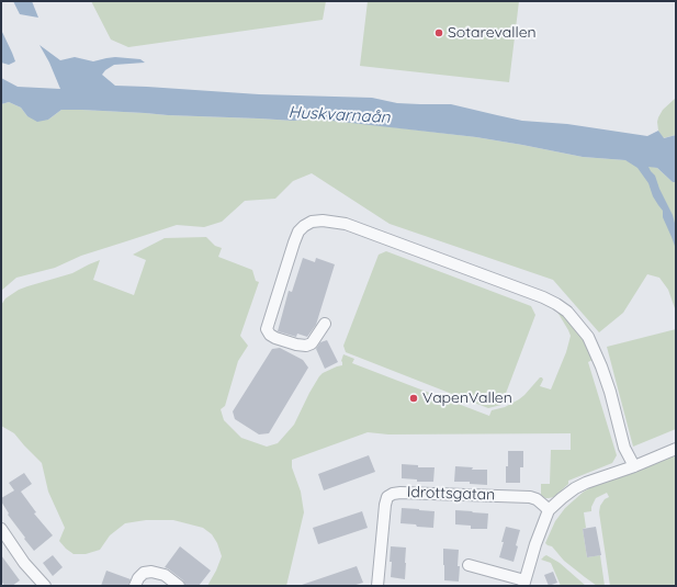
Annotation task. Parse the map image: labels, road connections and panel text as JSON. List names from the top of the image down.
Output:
{
  "streets": {
    "street": ["Idrottsgatan"]
  },
  "water": ["Huskvarnaån"],
  "places": ["Sotarevallen", "VapenVallen"]
}
